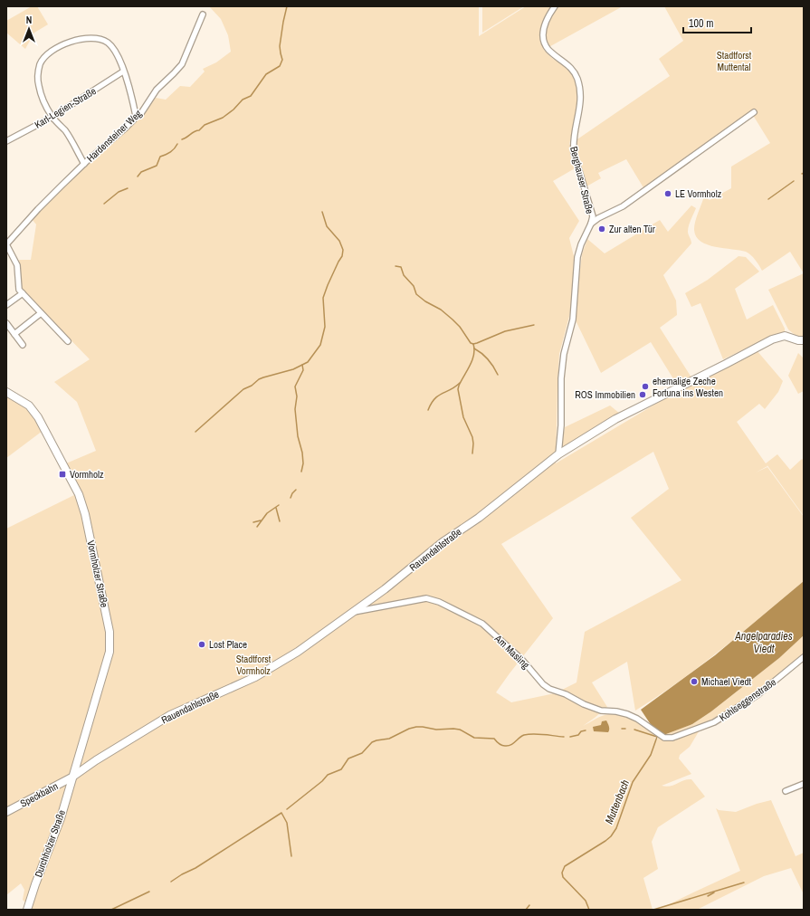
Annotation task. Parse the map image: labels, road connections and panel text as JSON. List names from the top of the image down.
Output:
{
  "streets": {
    "street": [
      "Karl-Legien-Straße",
      "Hardensteiner Weg",
      "Berghauser Straße",
      "Rauendahlstraße",
      "Vormholzer Straße",
      "Am Masling",
      "Kohlseggenstraße",
      "Speckbahn",
      "Durchholzer Straße"
    ]
  },
  "crossings": [
    ["Berghauser Straße", "Rauendahlstraße"],
    ["Rauendahlstraße", "Vormholzer Straße"],
    ["Rauendahlstraße", "Am Masling"],
    ["Rauendahlstraße", "Speckbahn"],
    ["Rauendahlstraße", "Durchholzer Straße"],
    ["Vormholzer Straße", "Speckbahn"],
    ["Vormholzer Straße", "Durchholzer Straße"],
    ["Am Masling", "Kohlseggenstraße"],
    ["Speckbahn", "Durchholzer Straße"]
  ],
  "water": ["Angelparadies Viedt", "Muttenbach"],
  "parks": ["Stadtforst Muttental", "Stadtforst Vormholz"],
  "places": {
    "other": [
      "LE Vormholz",
      "Zur alten Tür",
      "ehemalige Zeche Fortuna ins Westen",
      "ROS Immobilien",
      "Lost Place",
      "Michael Viedt"
    ],
    "transit": ["Vormholz"]
  },
  "scale_bar": "100 m",
  "north": "top"
}
